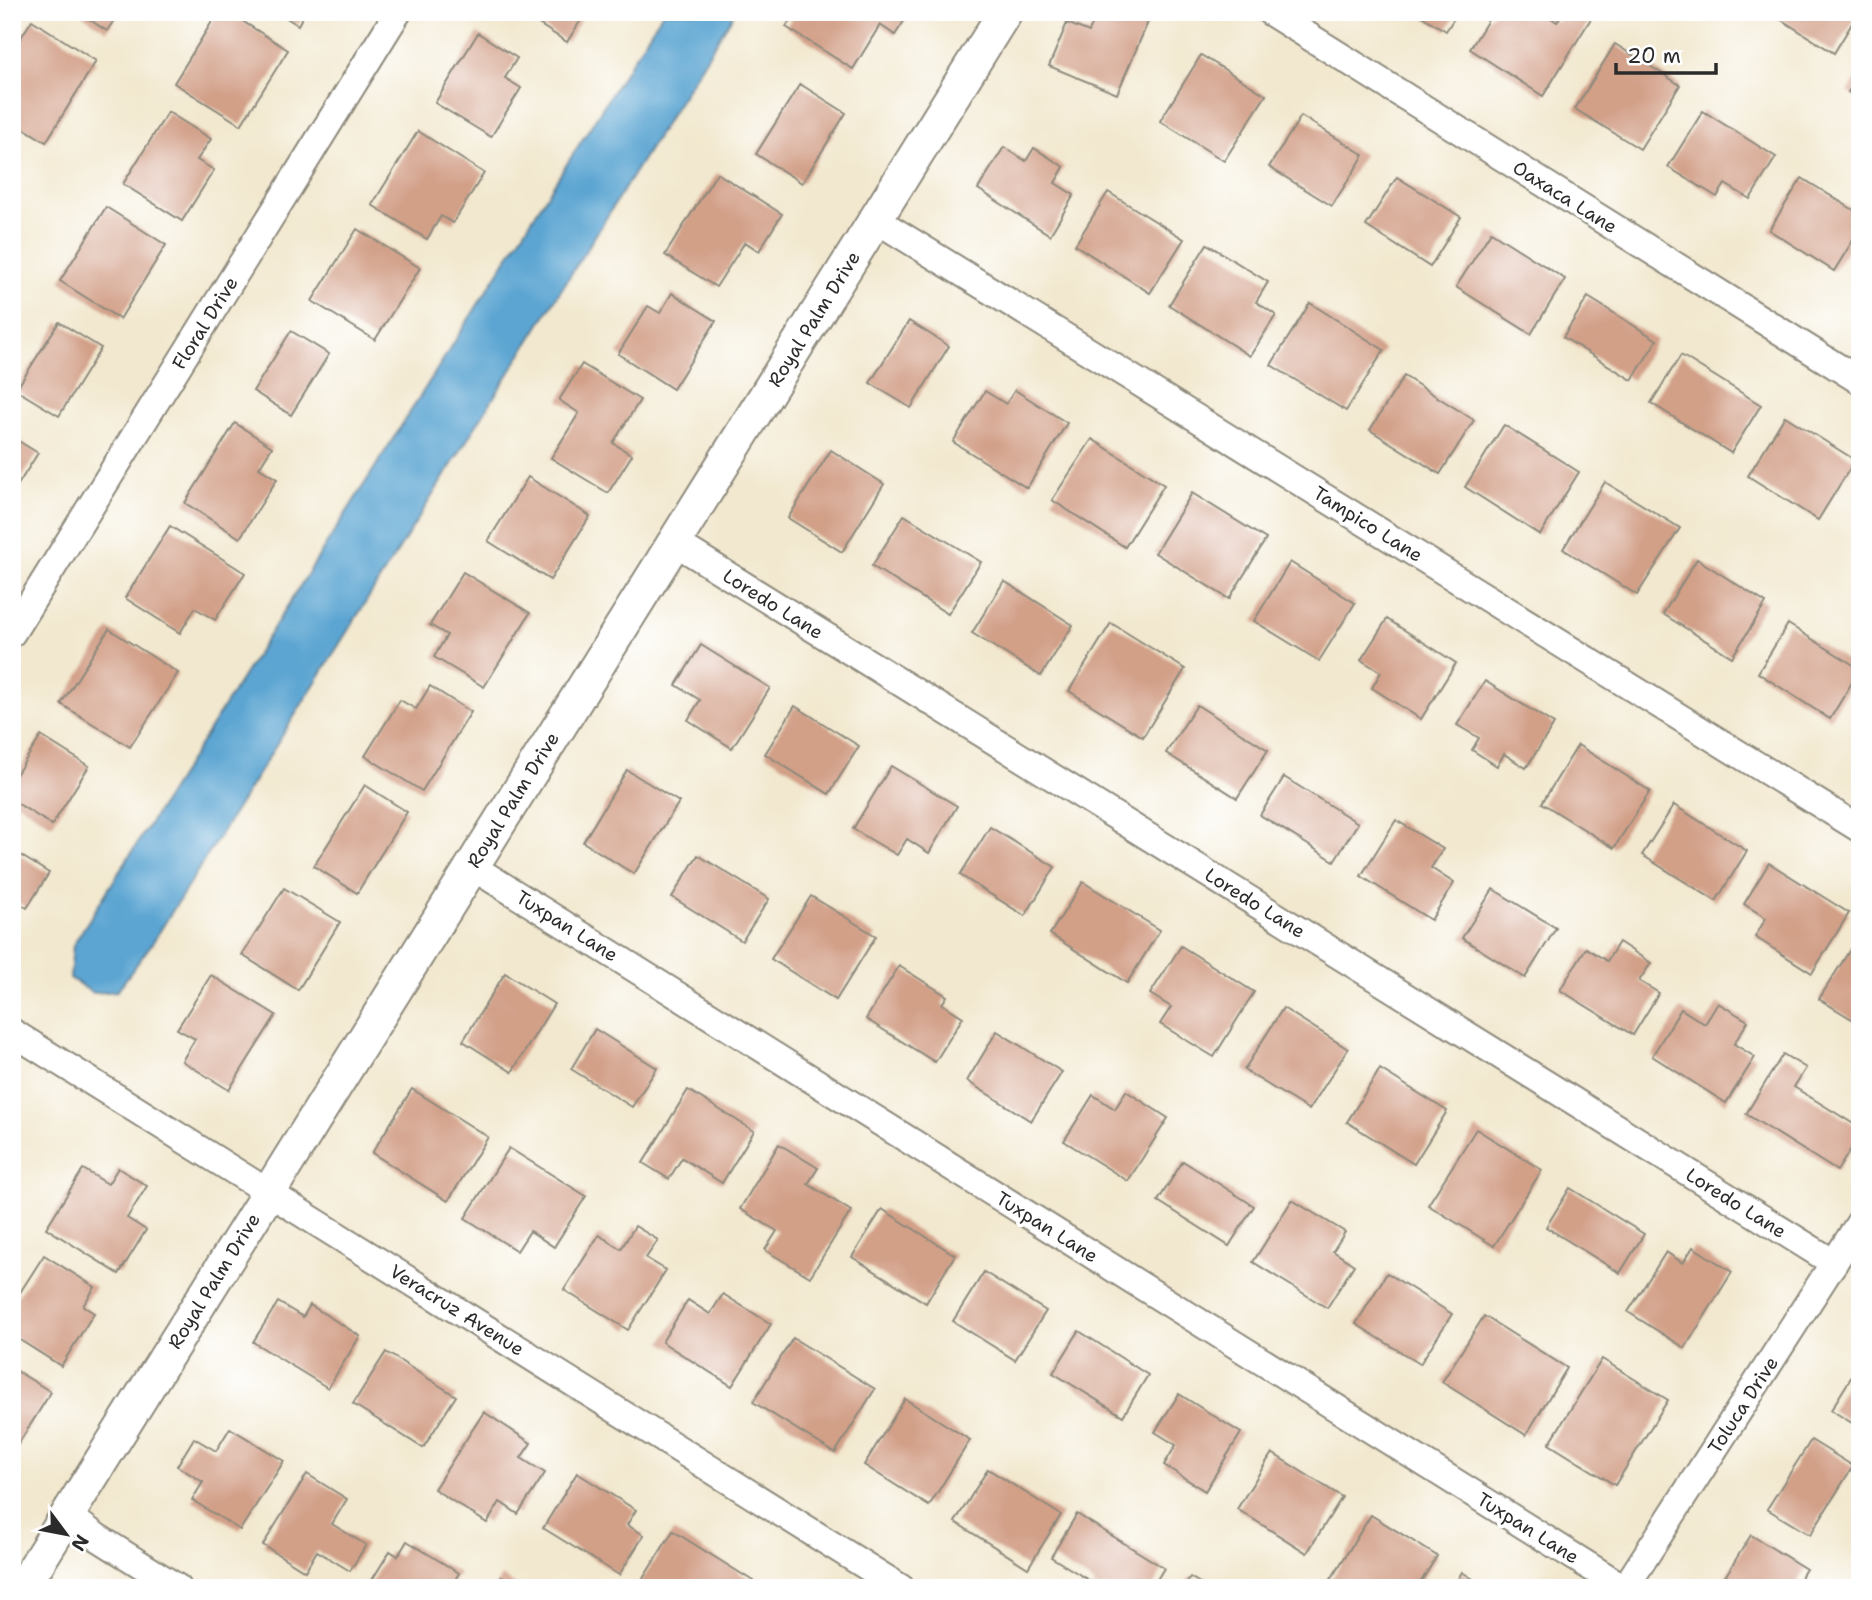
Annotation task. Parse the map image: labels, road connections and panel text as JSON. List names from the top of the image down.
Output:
{
  "streets": {
    "street": [
      "Oaxaca Lane",
      "Royal Palm Drive",
      "Floral Drive",
      "Tampico Lane",
      "Loredo Lane",
      "Tuxpan Lane",
      "Veracruz Avenue",
      "Toluca Drive"
    ]
  },
  "crossings": [
    ["Royal Palm Drive", "Tampico Lane"],
    ["Royal Palm Drive", "Loredo Lane"],
    ["Royal Palm Drive", "Tuxpan Lane"],
    ["Royal Palm Drive", "Veracruz Avenue"],
    ["Loredo Lane", "Toluca Drive"],
    ["Tuxpan Lane", "Toluca Drive"]
  ],
  "scale_bar": "20 m",
  "north": "bottom right"
}
